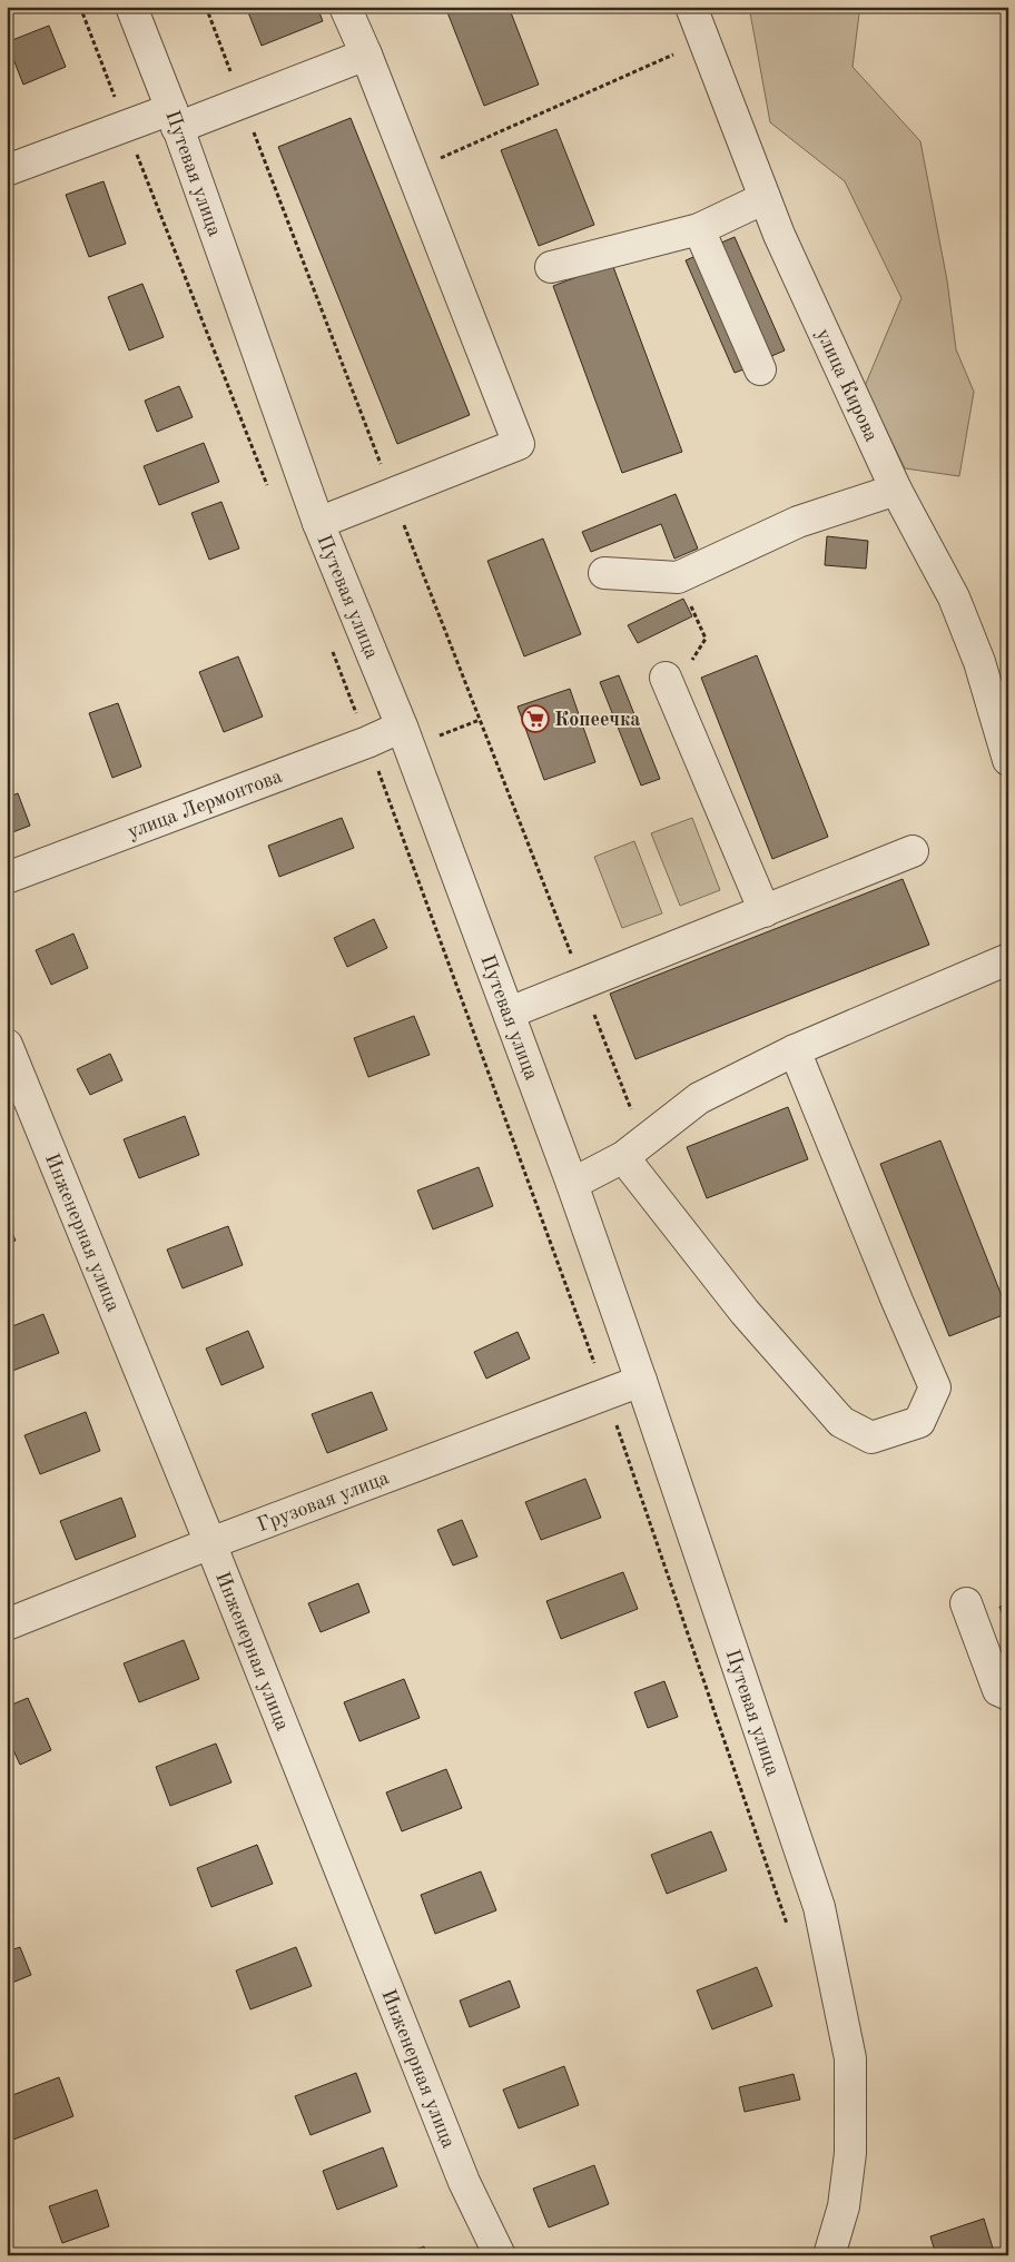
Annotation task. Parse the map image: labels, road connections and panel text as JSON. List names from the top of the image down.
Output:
{
  "streets": {
    "street": [
      "Путевая улица",
      "улица Кирова",
      "улица Лермонтова",
      "Инженерная улица",
      "Грузовая улица"
    ]
  },
  "crossings": [
    ["Путевая улица", "улица Лермонтова"],
    ["Путевая улица", "Грузовая улица"],
    ["Инженерная улица", "Грузовая улица"]
  ],
  "places": {
    "supermarket": ["Копеечка"]
  }
}
